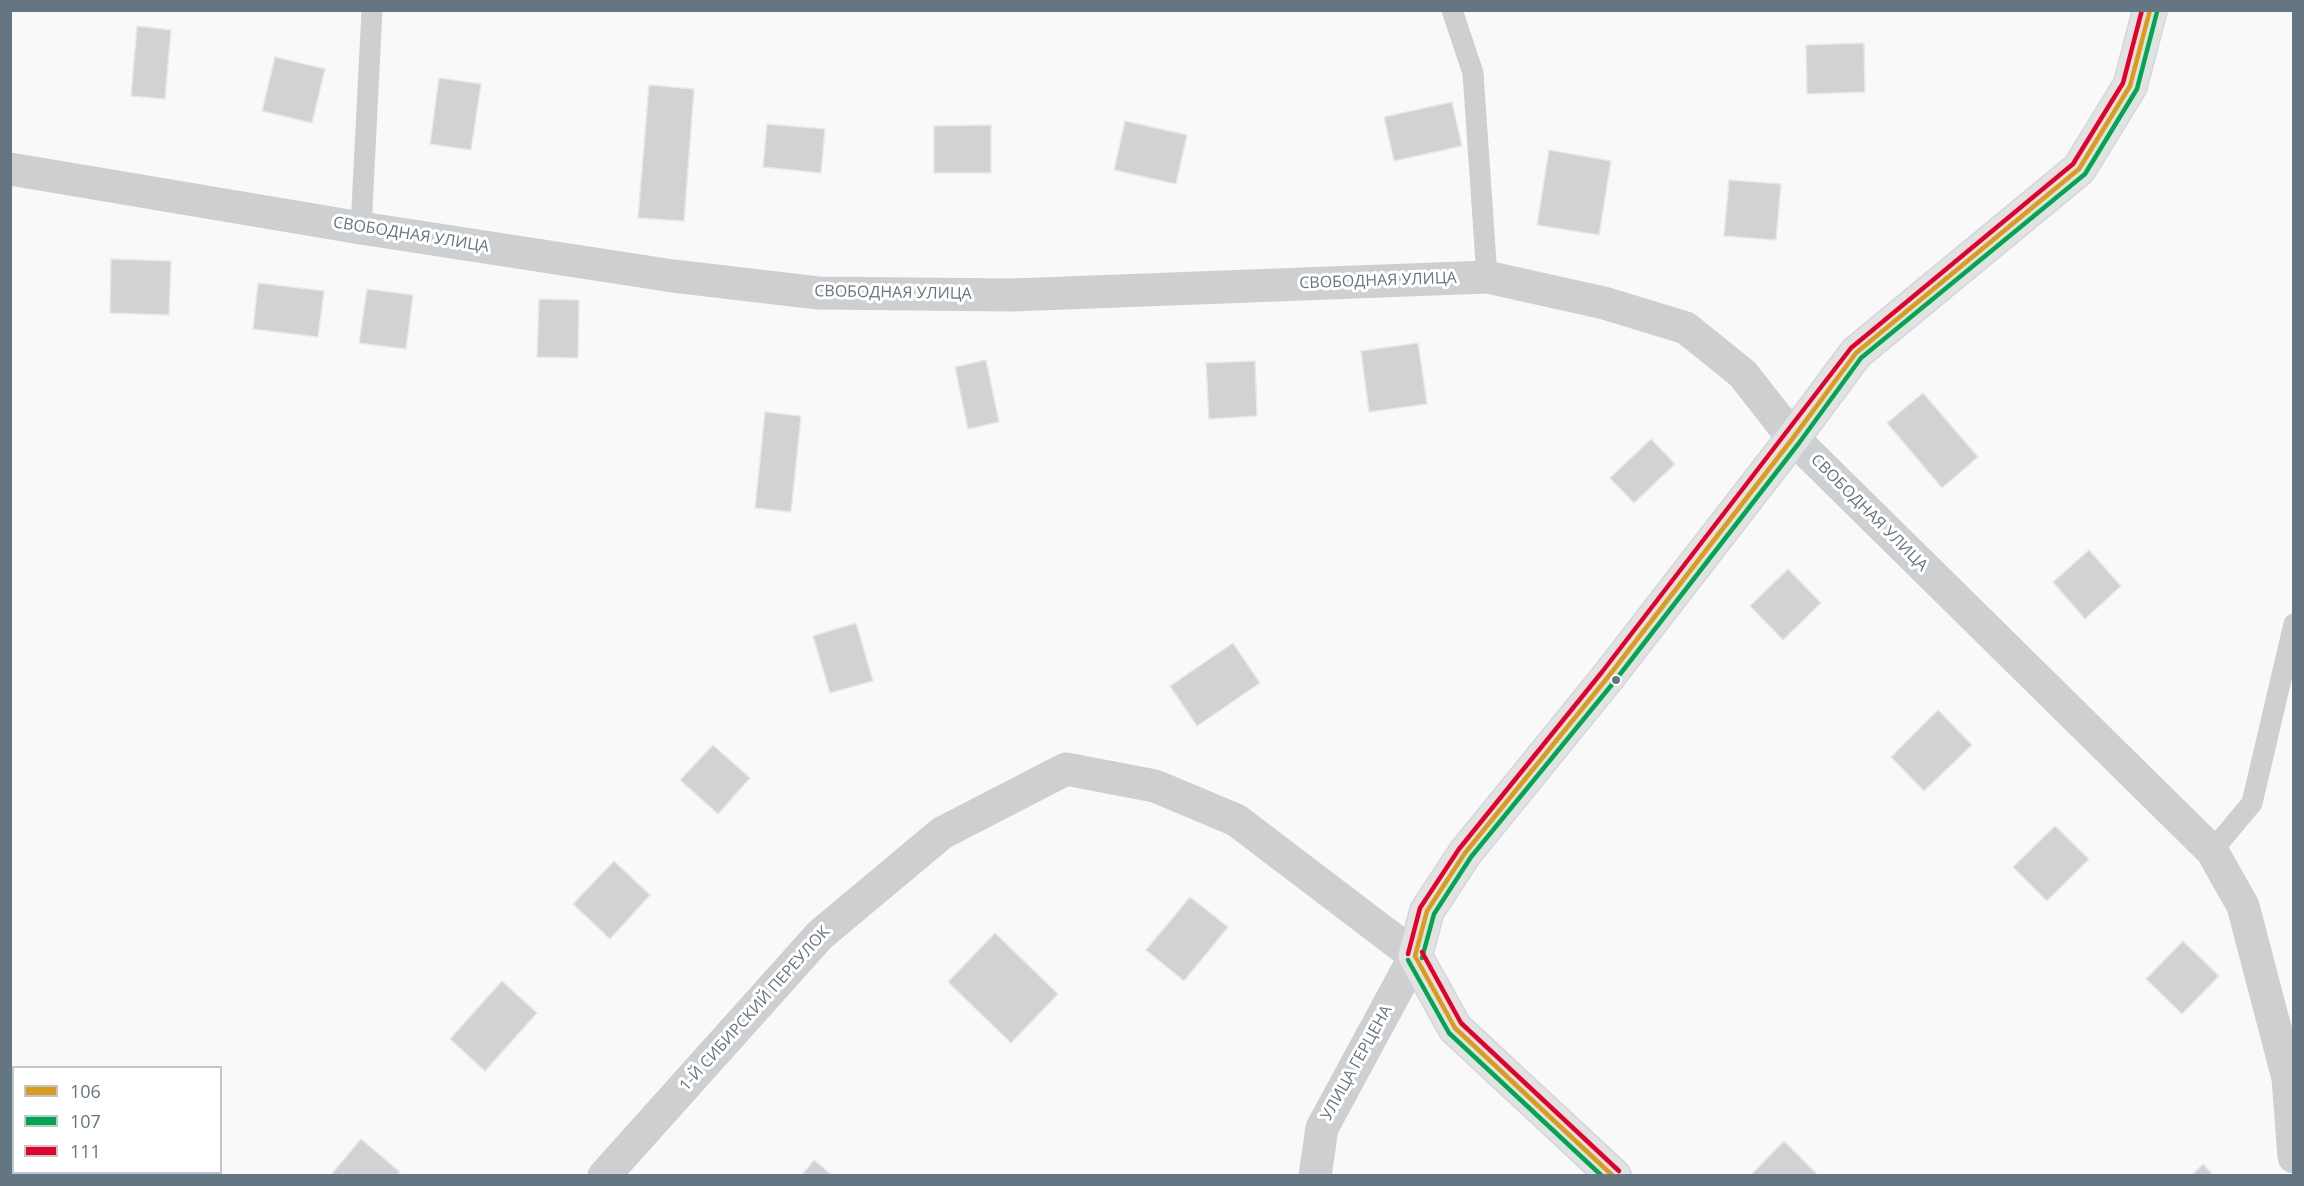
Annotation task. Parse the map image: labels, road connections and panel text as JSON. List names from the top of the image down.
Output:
{
  "streets": {
    "street": ["СВОБОДНАЯ УЛИЦА", "1-Й СИБИРСКИЙ ПЕРЕУЛОК", "УЛИЦА ГЕРЦЕНА"]
  },
  "crossings": [
    ["1-Й СИБИРСКИЙ ПЕРЕУЛОК", "УЛИЦА ГЕРЦЕНА"]
  ],
  "lines": ["transit line 106", "transit line 111", "transit line 107"],
  "legend": ["106", "107", "111"]
}
